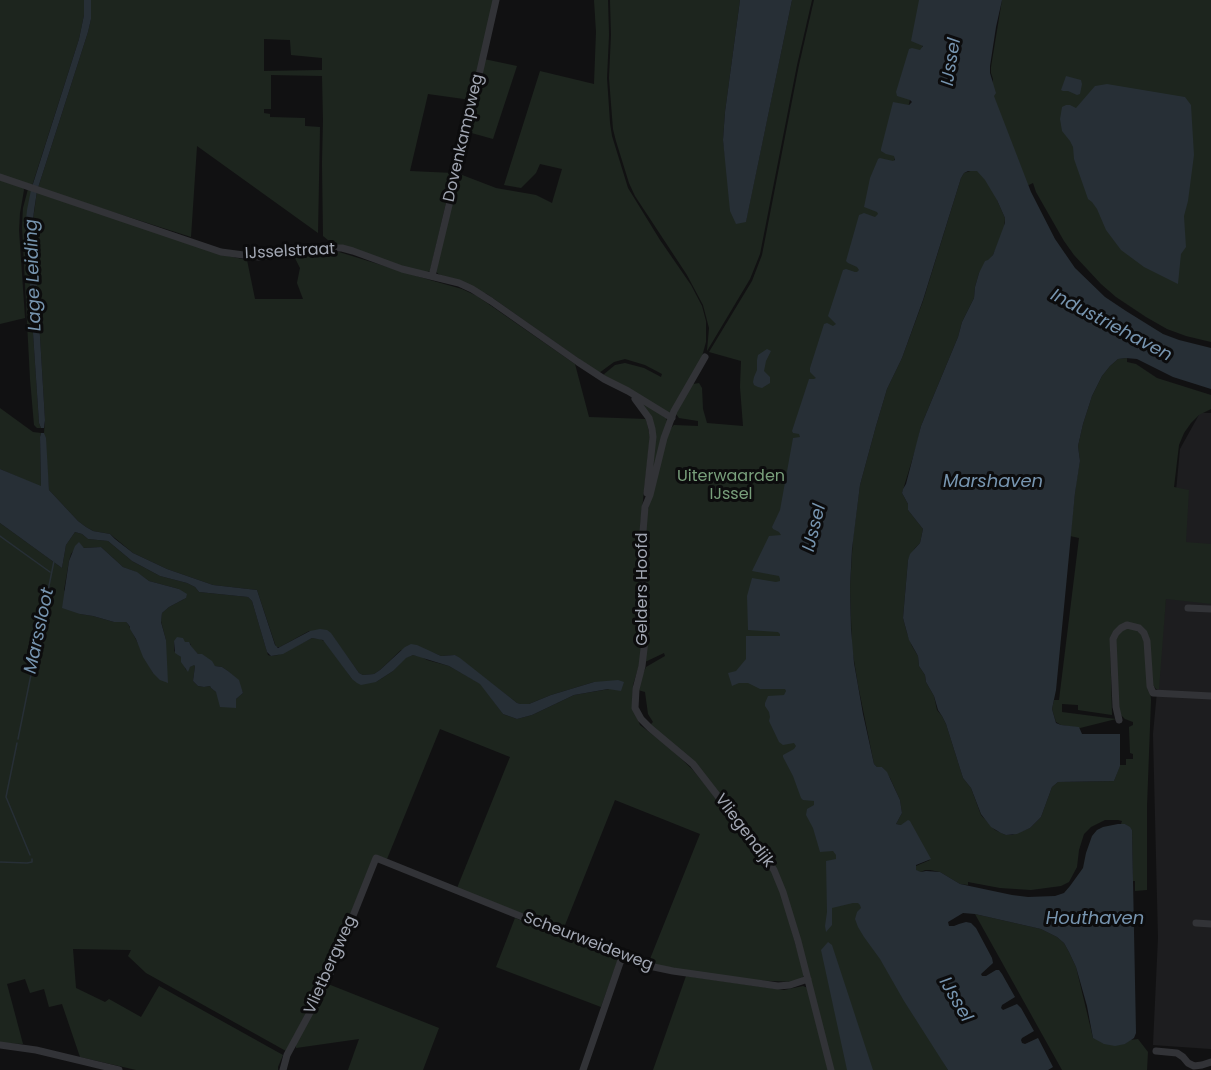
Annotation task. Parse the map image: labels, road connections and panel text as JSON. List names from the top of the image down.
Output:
{
  "streets": {
    "street": [
      "Dovenkampweg",
      "IJsselstraat",
      "Gelders Hoofd",
      "Vliegendijk",
      "Scheurweideweg",
      "Vlietbergweg"
    ]
  },
  "crossings": [
    ["Dovenkampweg", "IJsselstraat"],
    ["IJsselstraat", "Gelders Hoofd"],
    ["Gelders Hoofd", "Vliegendijk"],
    ["Vliegendijk", "Scheurweideweg"],
    ["Scheurweideweg", "Vlietbergweg"]
  ],
  "water": [
    "IJssel",
    "Lage Leiding",
    "Industriehaven",
    "Marshaven",
    "Marssloot",
    "Houthaven"
  ],
  "parks": ["Uiterwaarden IJssel"]
}
